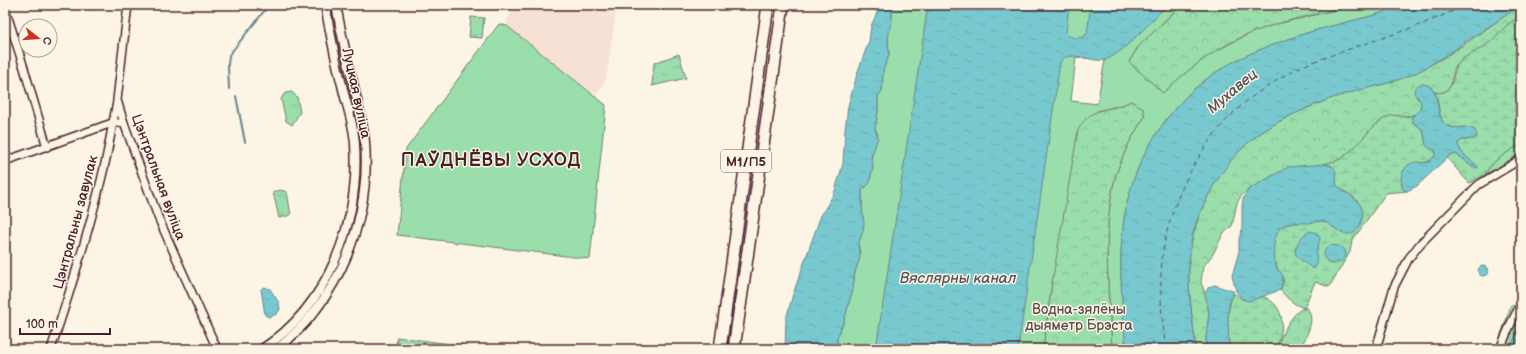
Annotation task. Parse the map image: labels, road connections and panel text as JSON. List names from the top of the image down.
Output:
{
  "streets": {
    "highway": ["М1/П5"],
    "street": ["Луцкая вуліца", "Цэнтральная вуліца", "Цэнтральны завулак"]
  },
  "crossings": [
    ["Цэнтральная вуліца", "Цэнтральны завулак"]
  ],
  "districts": ["ПАЎДНЁВЫ УСХОД"],
  "water": ["Мухавец", "Вяслярны канал"],
  "parks": ["Водна-зялёны дыяметр Брэста"],
  "scale_bar": "100 m",
  "north": "right"
}
